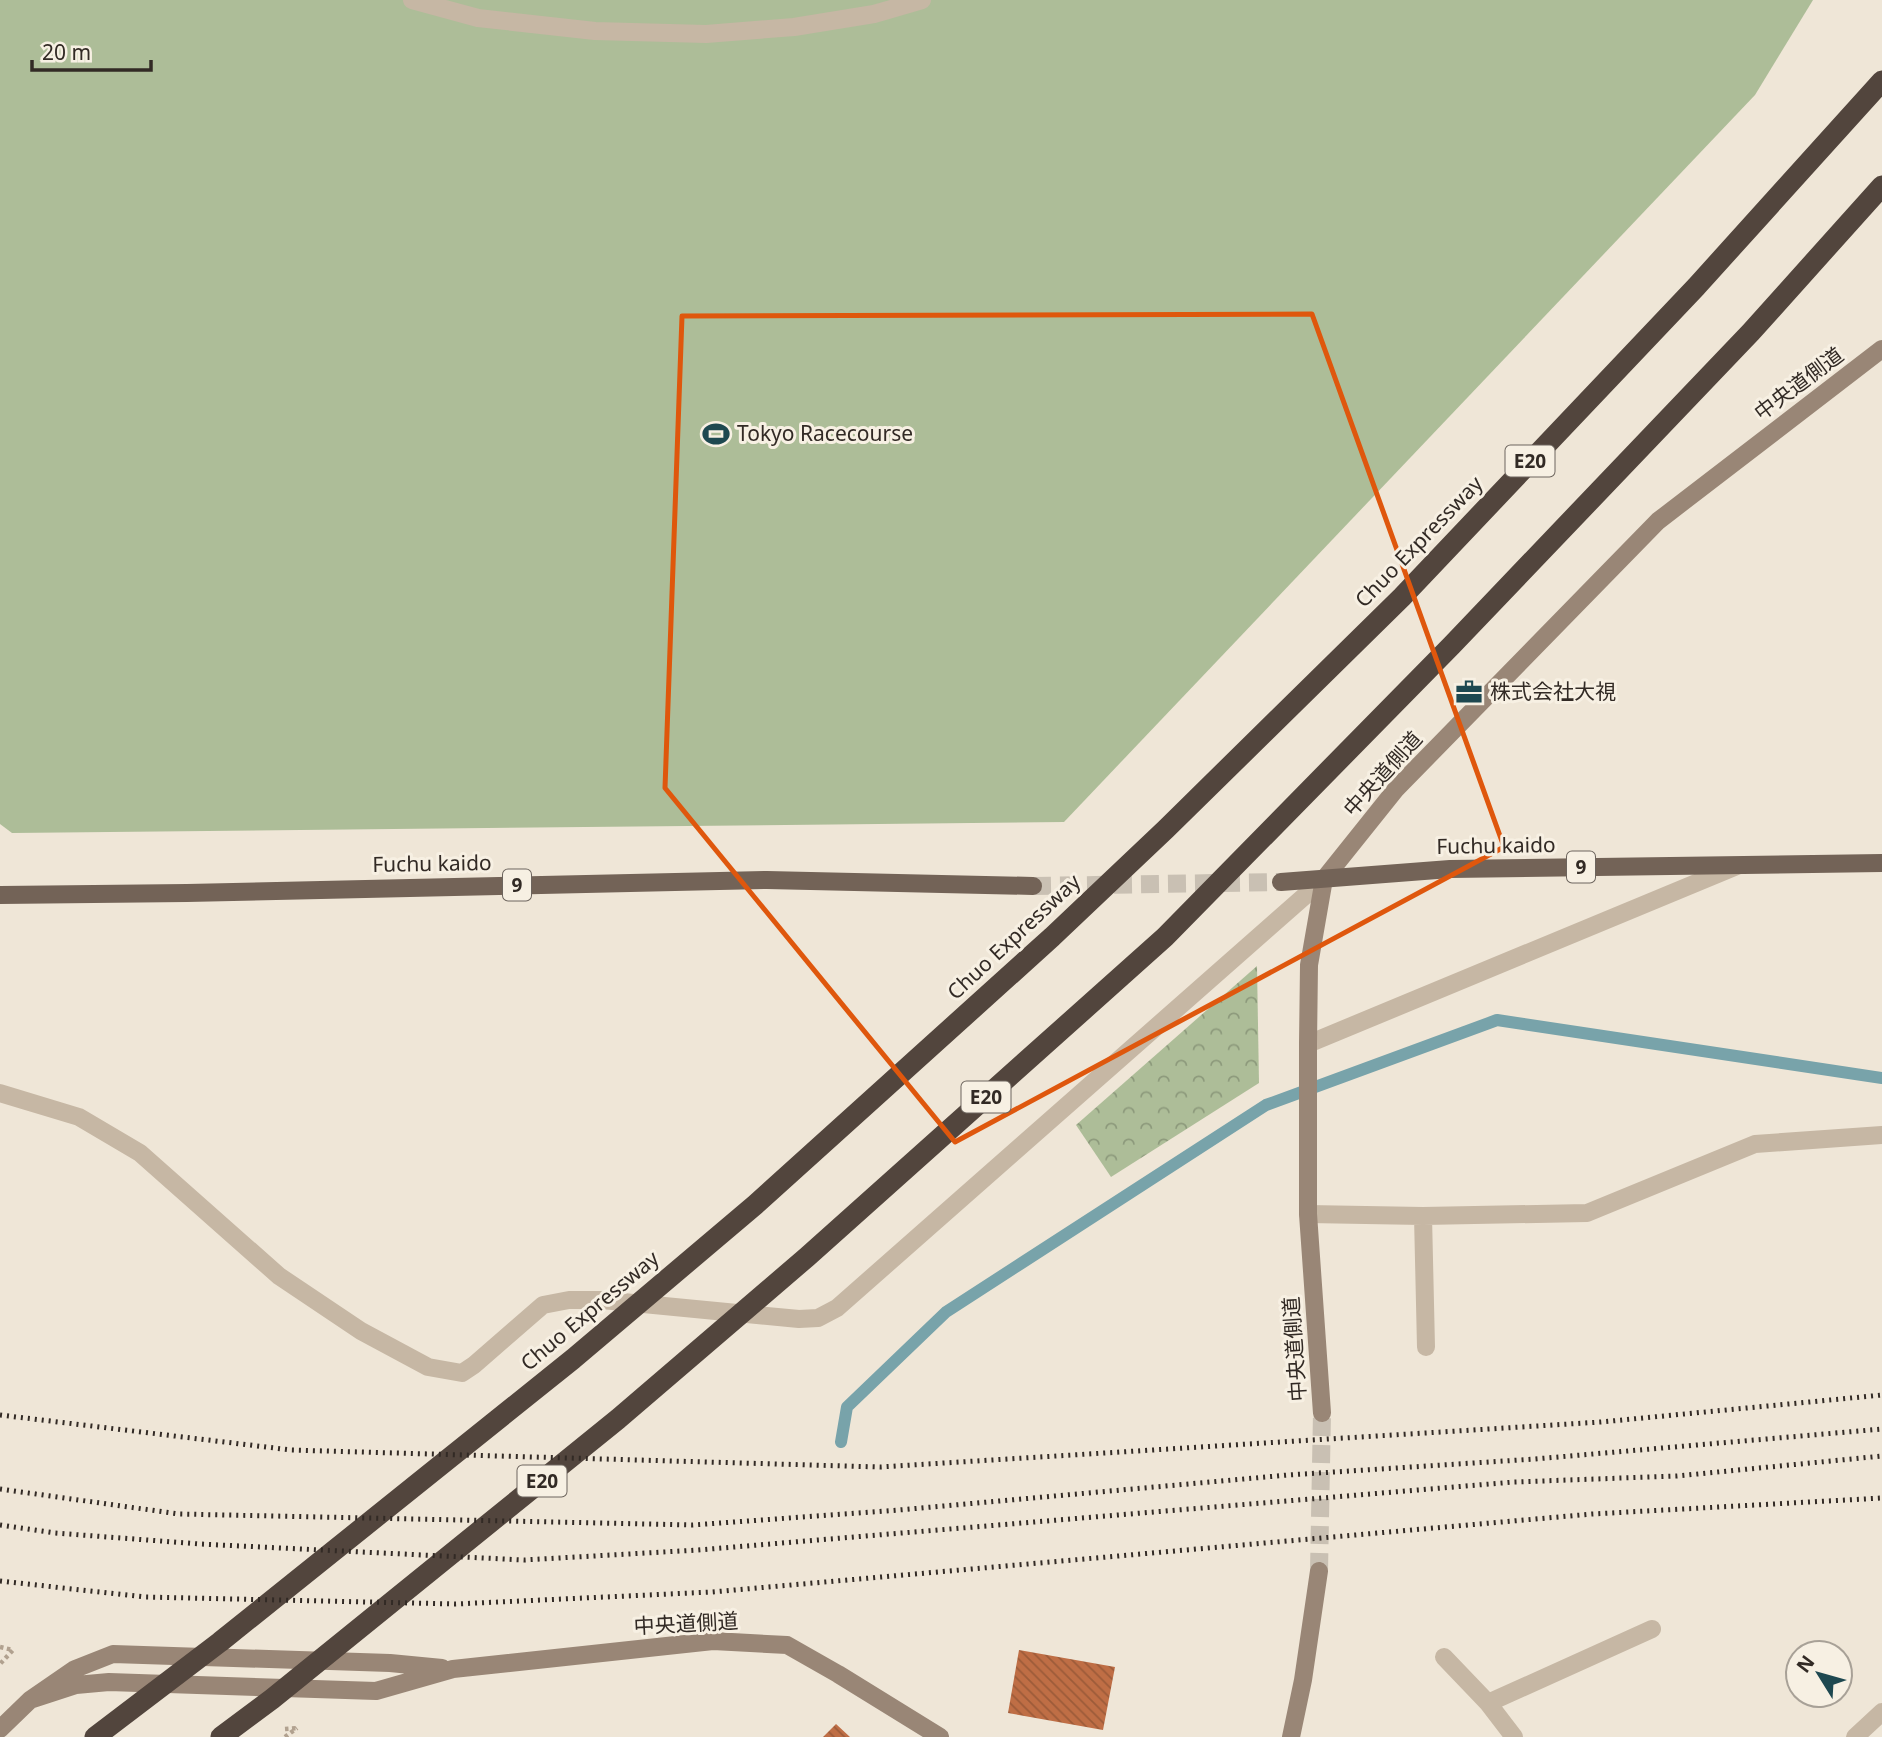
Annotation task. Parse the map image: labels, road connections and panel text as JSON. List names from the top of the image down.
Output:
{
  "streets": {
    "highway": ["E20", "Chuo Expressway"],
    "main road": ["Fuchu kaido", "9"],
    "street": ["中央道側道"]
  },
  "crossings": [
    ["中央道側道", "Fuchu kaido"]
  ],
  "places": {
    "sports": ["Tokyo Racecourse"],
    "office": ["株式会社大視"]
  },
  "scale_bar": "20 m",
  "north": "top left"
}
